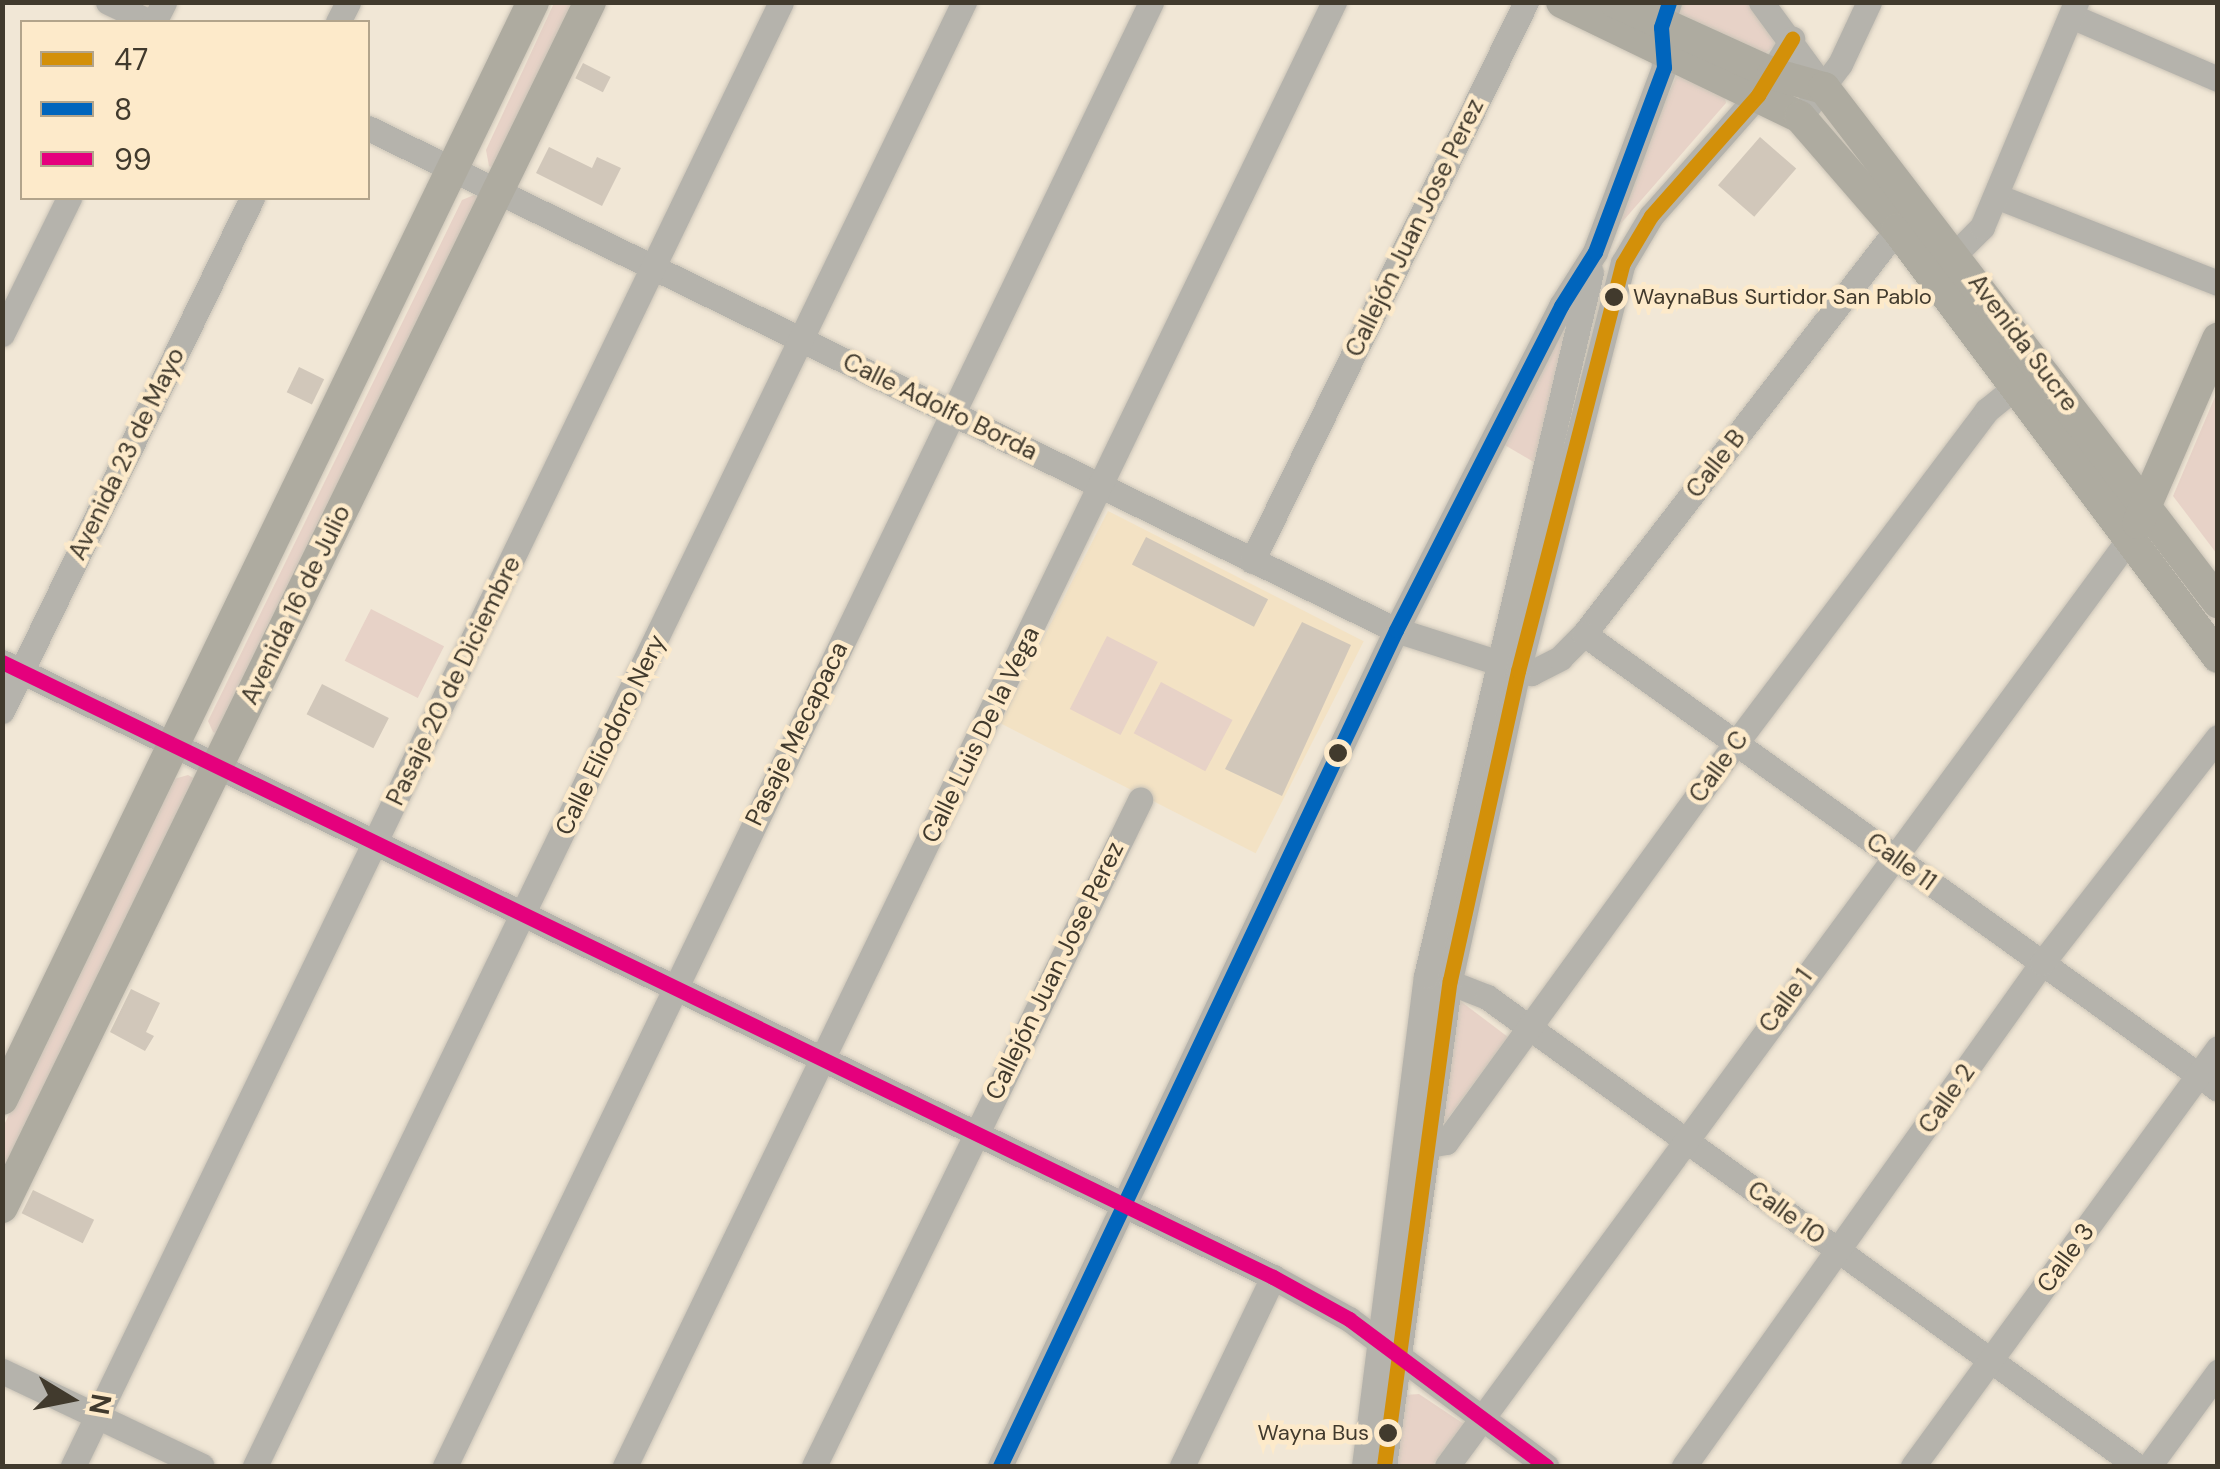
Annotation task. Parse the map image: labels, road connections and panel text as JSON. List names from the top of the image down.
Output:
{
  "streets": {
    "main road": ["Avenida Sucre", "Avenida 16 de Julio"],
    "street": [
      "Callejón Juan Jose Perez",
      "Calle Adolfo Borda",
      "Avenida 23 de Mayo",
      "Calle B",
      "Pasaje 20 de Diciembre",
      "Pasaje Mecapaca",
      "Calle Eliodoro Nery",
      "Calle Luis De la Vega",
      "Calle C",
      "Calle 11",
      "Calle 1",
      "Calle 2",
      "Calle 10",
      "Calle 3"
    ]
  },
  "crossings": [
    ["Callejón Juan Jose Perez", "Calle Adolfo Borda"],
    ["Avenida Sucre", "Calle B"],
    ["Avenida Sucre", "Calle C"],
    ["Avenida Sucre", "Calle 1"],
    ["Calle Adolfo Borda", "Calle B"],
    ["Calle Adolfo Borda", "Avenida 16 de Julio"],
    ["Calle Adolfo Borda", "Pasaje 20 de Diciembre"],
    ["Calle Adolfo Borda", "Pasaje Mecapaca"],
    ["Calle Adolfo Borda", "Calle Eliodoro Nery"],
    ["Calle Adolfo Borda", "Calle Luis De la Vega"],
    ["Calle B", "Calle 11"],
    ["Calle C", "Calle 11"],
    ["Calle C", "Calle 10"],
    ["Calle 11", "Calle 1"],
    ["Calle 11", "Calle 2"],
    ["Calle 11", "Calle 3"],
    ["Calle 1", "Calle 10"],
    ["Calle 2", "Calle 10"],
    ["Calle 10", "Calle 3"]
  ],
  "places": ["WaynaBus Surtidor San Pablo", "Wayna Bus"],
  "lines": ["transit line 8", "transit line 47", "transit line 99"],
  "legend": ["47", "8", "99"],
  "north": "right"
}
